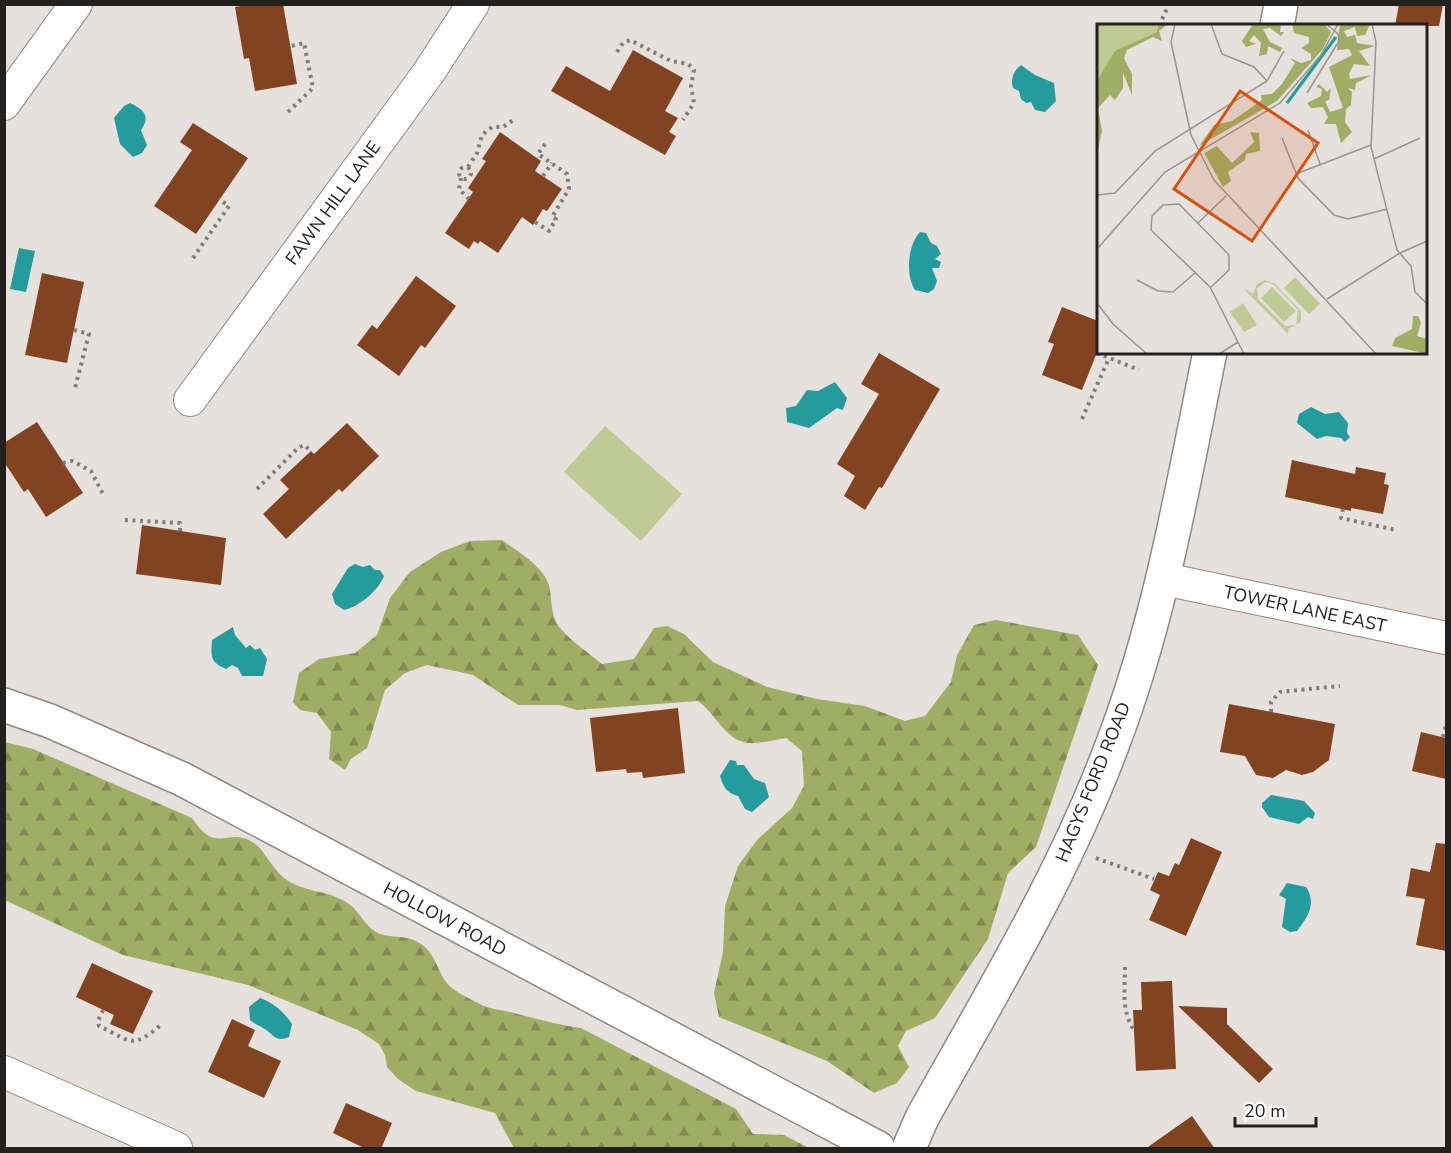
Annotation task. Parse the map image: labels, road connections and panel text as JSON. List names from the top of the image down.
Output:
{
  "streets": {
    "main road": ["HAGYS FORD ROAD", "HOLLOW ROAD"],
    "street": ["FAWN HILL LANE", "TOWER LANE EAST"]
  },
  "crossings": [
    ["TOWER LANE EAST", "HAGYS FORD ROAD"]
  ],
  "scale_bar": "20 m"
}
